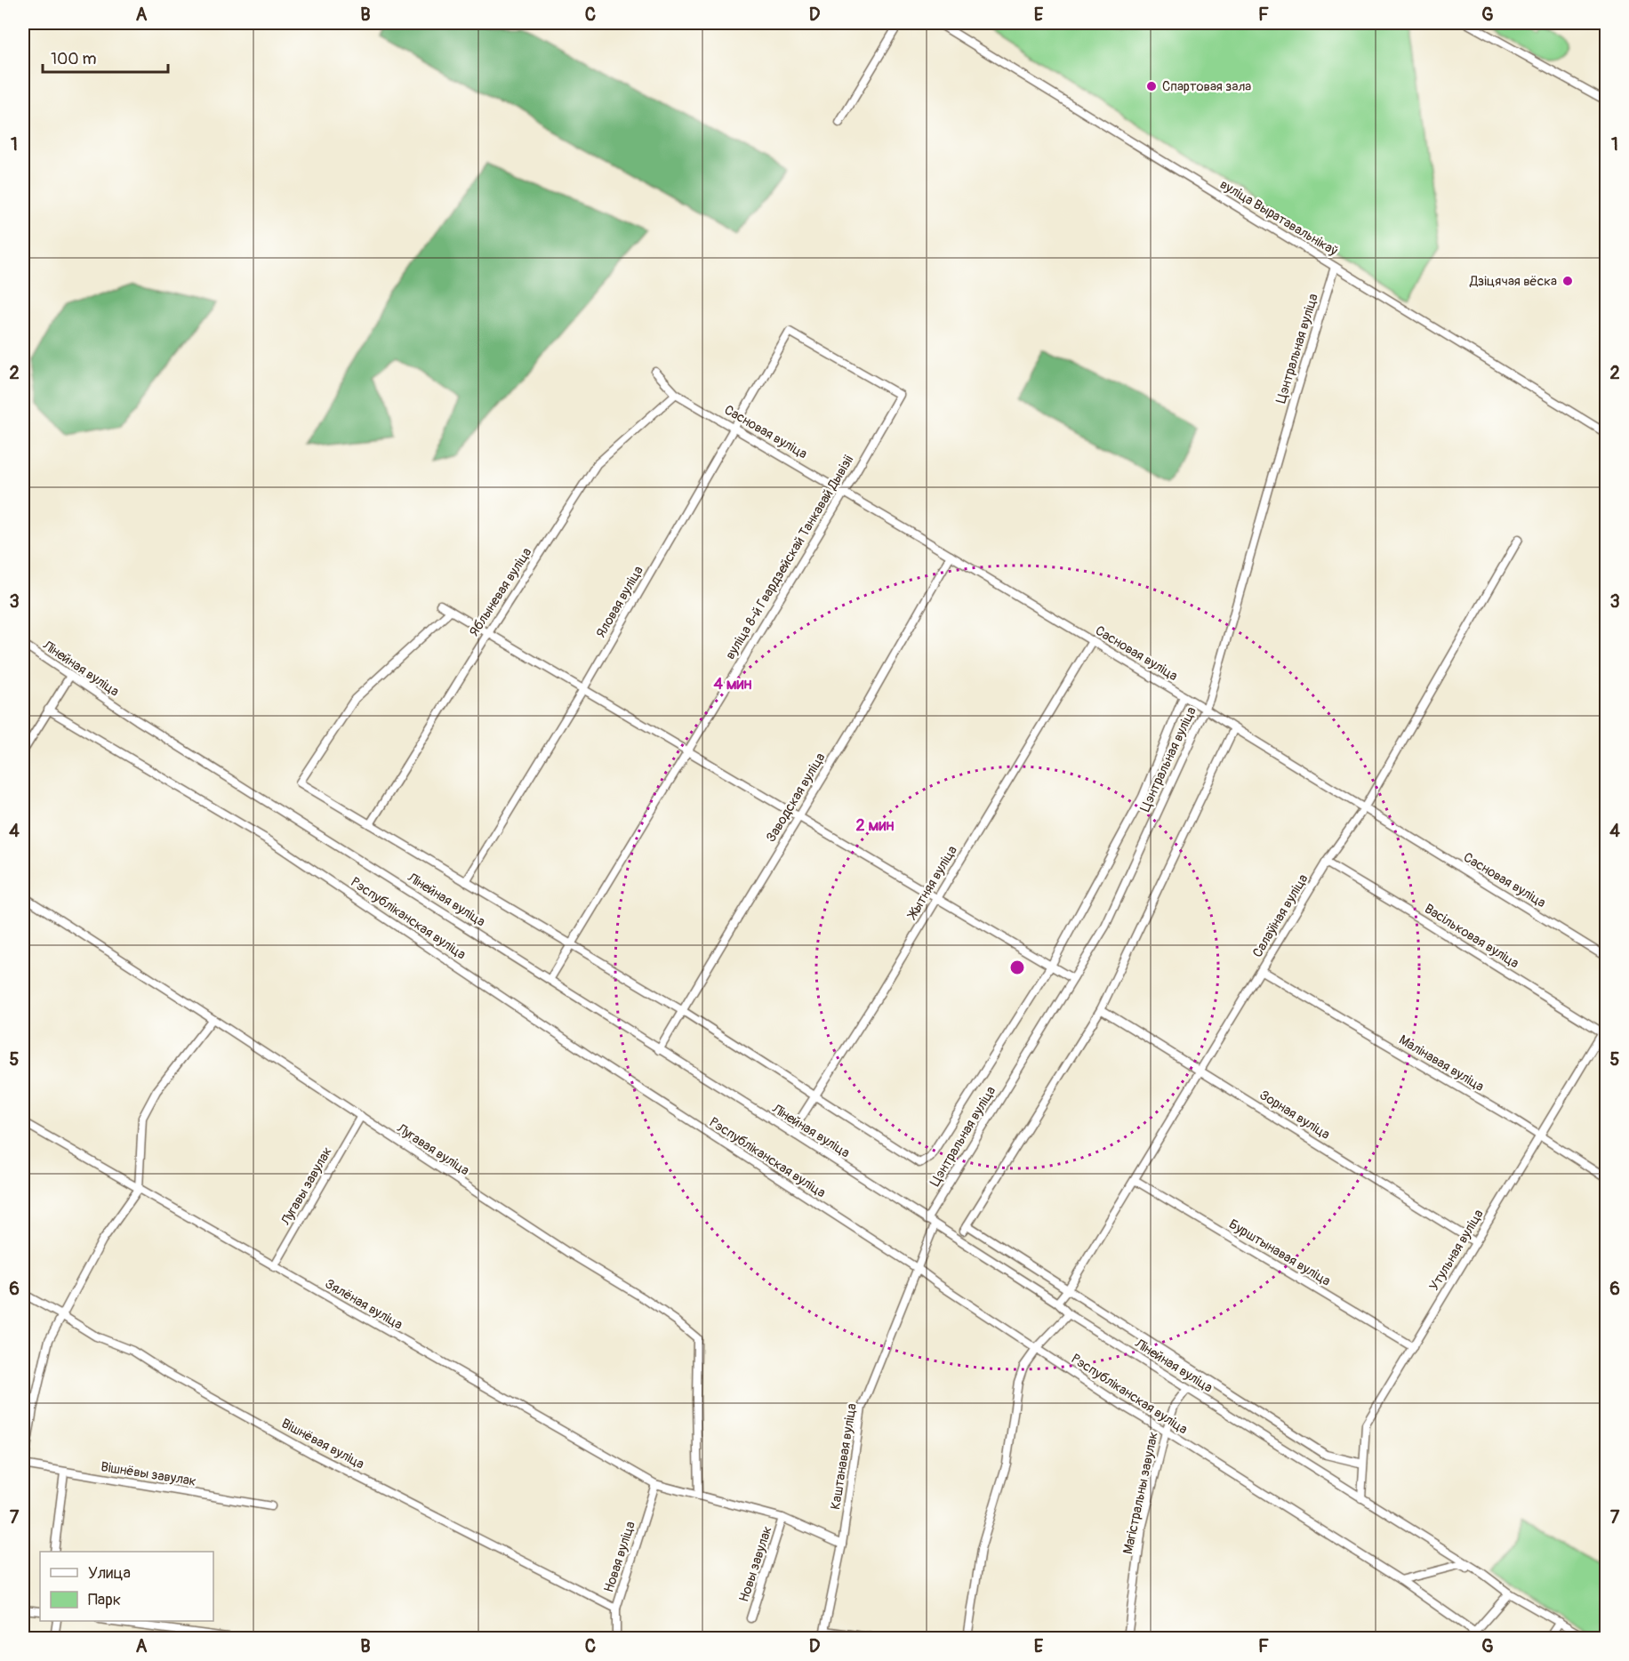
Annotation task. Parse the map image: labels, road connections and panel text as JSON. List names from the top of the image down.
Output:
{
  "streets": {
    "street": [
      "вуліца Выратавальнікаў",
      "Цэнтральная вуліца",
      "Сасновая вуліца",
      "вуліца 8-й Гвардзейскай Танкавай Дывізіі",
      "Яблыневая вуліца",
      "Яловая вуліца",
      "Лінейная вуліца",
      "Заводская вуліца",
      "Жытняя вуліца",
      "Салаўіная вуліца",
      "Рэспубліканская вуліца",
      "Васільковая вуліца",
      "Малінавая вуліца",
      "Зорная вуліца",
      "Лугавая вуліца",
      "Лугавы завулак",
      "Утульная вуліца",
      "Бурштынавая вуліца",
      "Зялёная вуліца",
      "Вішнёвая вуліца",
      "Каштанавая вуліца",
      "Вішнёвы завулак",
      "Магістральны завулак",
      "Новая вуліца",
      "Новы завулак"
    ]
  },
  "crossings": [
    ["вуліца Выратавальнікаў", "Цэнтральная вуліца"],
    ["Цэнтральная вуліца", "Сасновая вуліца"],
    ["Цэнтральная вуліца", "Лінейная вуліца"],
    ["Сасновая вуліца", "вуліца 8-й Гвардзейскай Танкавай Дывізіі"],
    ["Сасновая вуліца", "Яблыневая вуліца"],
    ["Сасновая вуліца", "Яловая вуліца"],
    ["Сасновая вуліца", "Заводская вуліца"],
    ["Сасновая вуліца", "Жытняя вуліца"],
    ["Сасновая вуліца", "Салаўіная вуліца"],
    ["вуліца 8-й Гвардзейскай Танкавай Дывізіі", "Яловая вуліца"],
    ["вуліца 8-й Гвардзейскай Танкавай Дывізіі", "Лінейная вуліца"],
    ["Лінейная вуліца", "Заводская вуліца"],
    ["Лінейная вуліца", "Жытняя вуліца"],
    ["Лінейная вуліца", "Салаўіная вуліца"],
    ["Лінейная вуліца", "Зорная вуліца"],
    ["Лінейная вуліца", "Утульная вуліца"],
    ["Лінейная вуліца", "Каштанавая вуліца"],
    ["Лінейная вуліца", "Магістральны завулак"],
    ["Салаўіная вуліца", "Васільковая вуліца"],
    ["Салаўіная вуліца", "Малінавая вуліца"],
    ["Салаўіная вуліца", "Зорная вуліца"],
    ["Салаўіная вуліца", "Бурштынавая вуліца"],
    ["Рэспубліканская вуліца", "Каштанавая вуліца"],
    ["Рэспубліканская вуліца", "Магістральны завулак"],
    ["Васільковая вуліца", "Утульная вуліца"],
    ["Малінавая вуліца", "Утульная вуліца"],
    ["Зорная вуліца", "Утульная вуліца"],
    ["Лугавая вуліца", "Лугавы завулак"],
    ["Лугавая вуліца", "Зялёная вуліца"],
    ["Лугавы завулак", "Зялёная вуліца"],
    ["Утульная вуліца", "Бурштынавая вуліца"],
    ["Зялёная вуліца", "Каштанавая вуліца"],
    ["Зялёная вуліца", "Новая вуліца"],
    ["Зялёная вуліца", "Новы завулак"],
    ["Вішнёвая вуліца", "Новая вуліца"]
  ],
  "places": ["Спартовая зала", "Дзіцячая вёска"],
  "legend": ["Улица", "Парк"],
  "scale_bar": "100 m",
  "grid": {
    "columns": [
      "A",
      "B",
      "C",
      "D",
      "E",
      "F",
      "G"
    ],
    "rows": [
      "1",
      "2",
      "3",
      "4",
      "5",
      "6",
      "7"
    ]
  },
  "rings": ["4 мин", "2 мин"]
}
